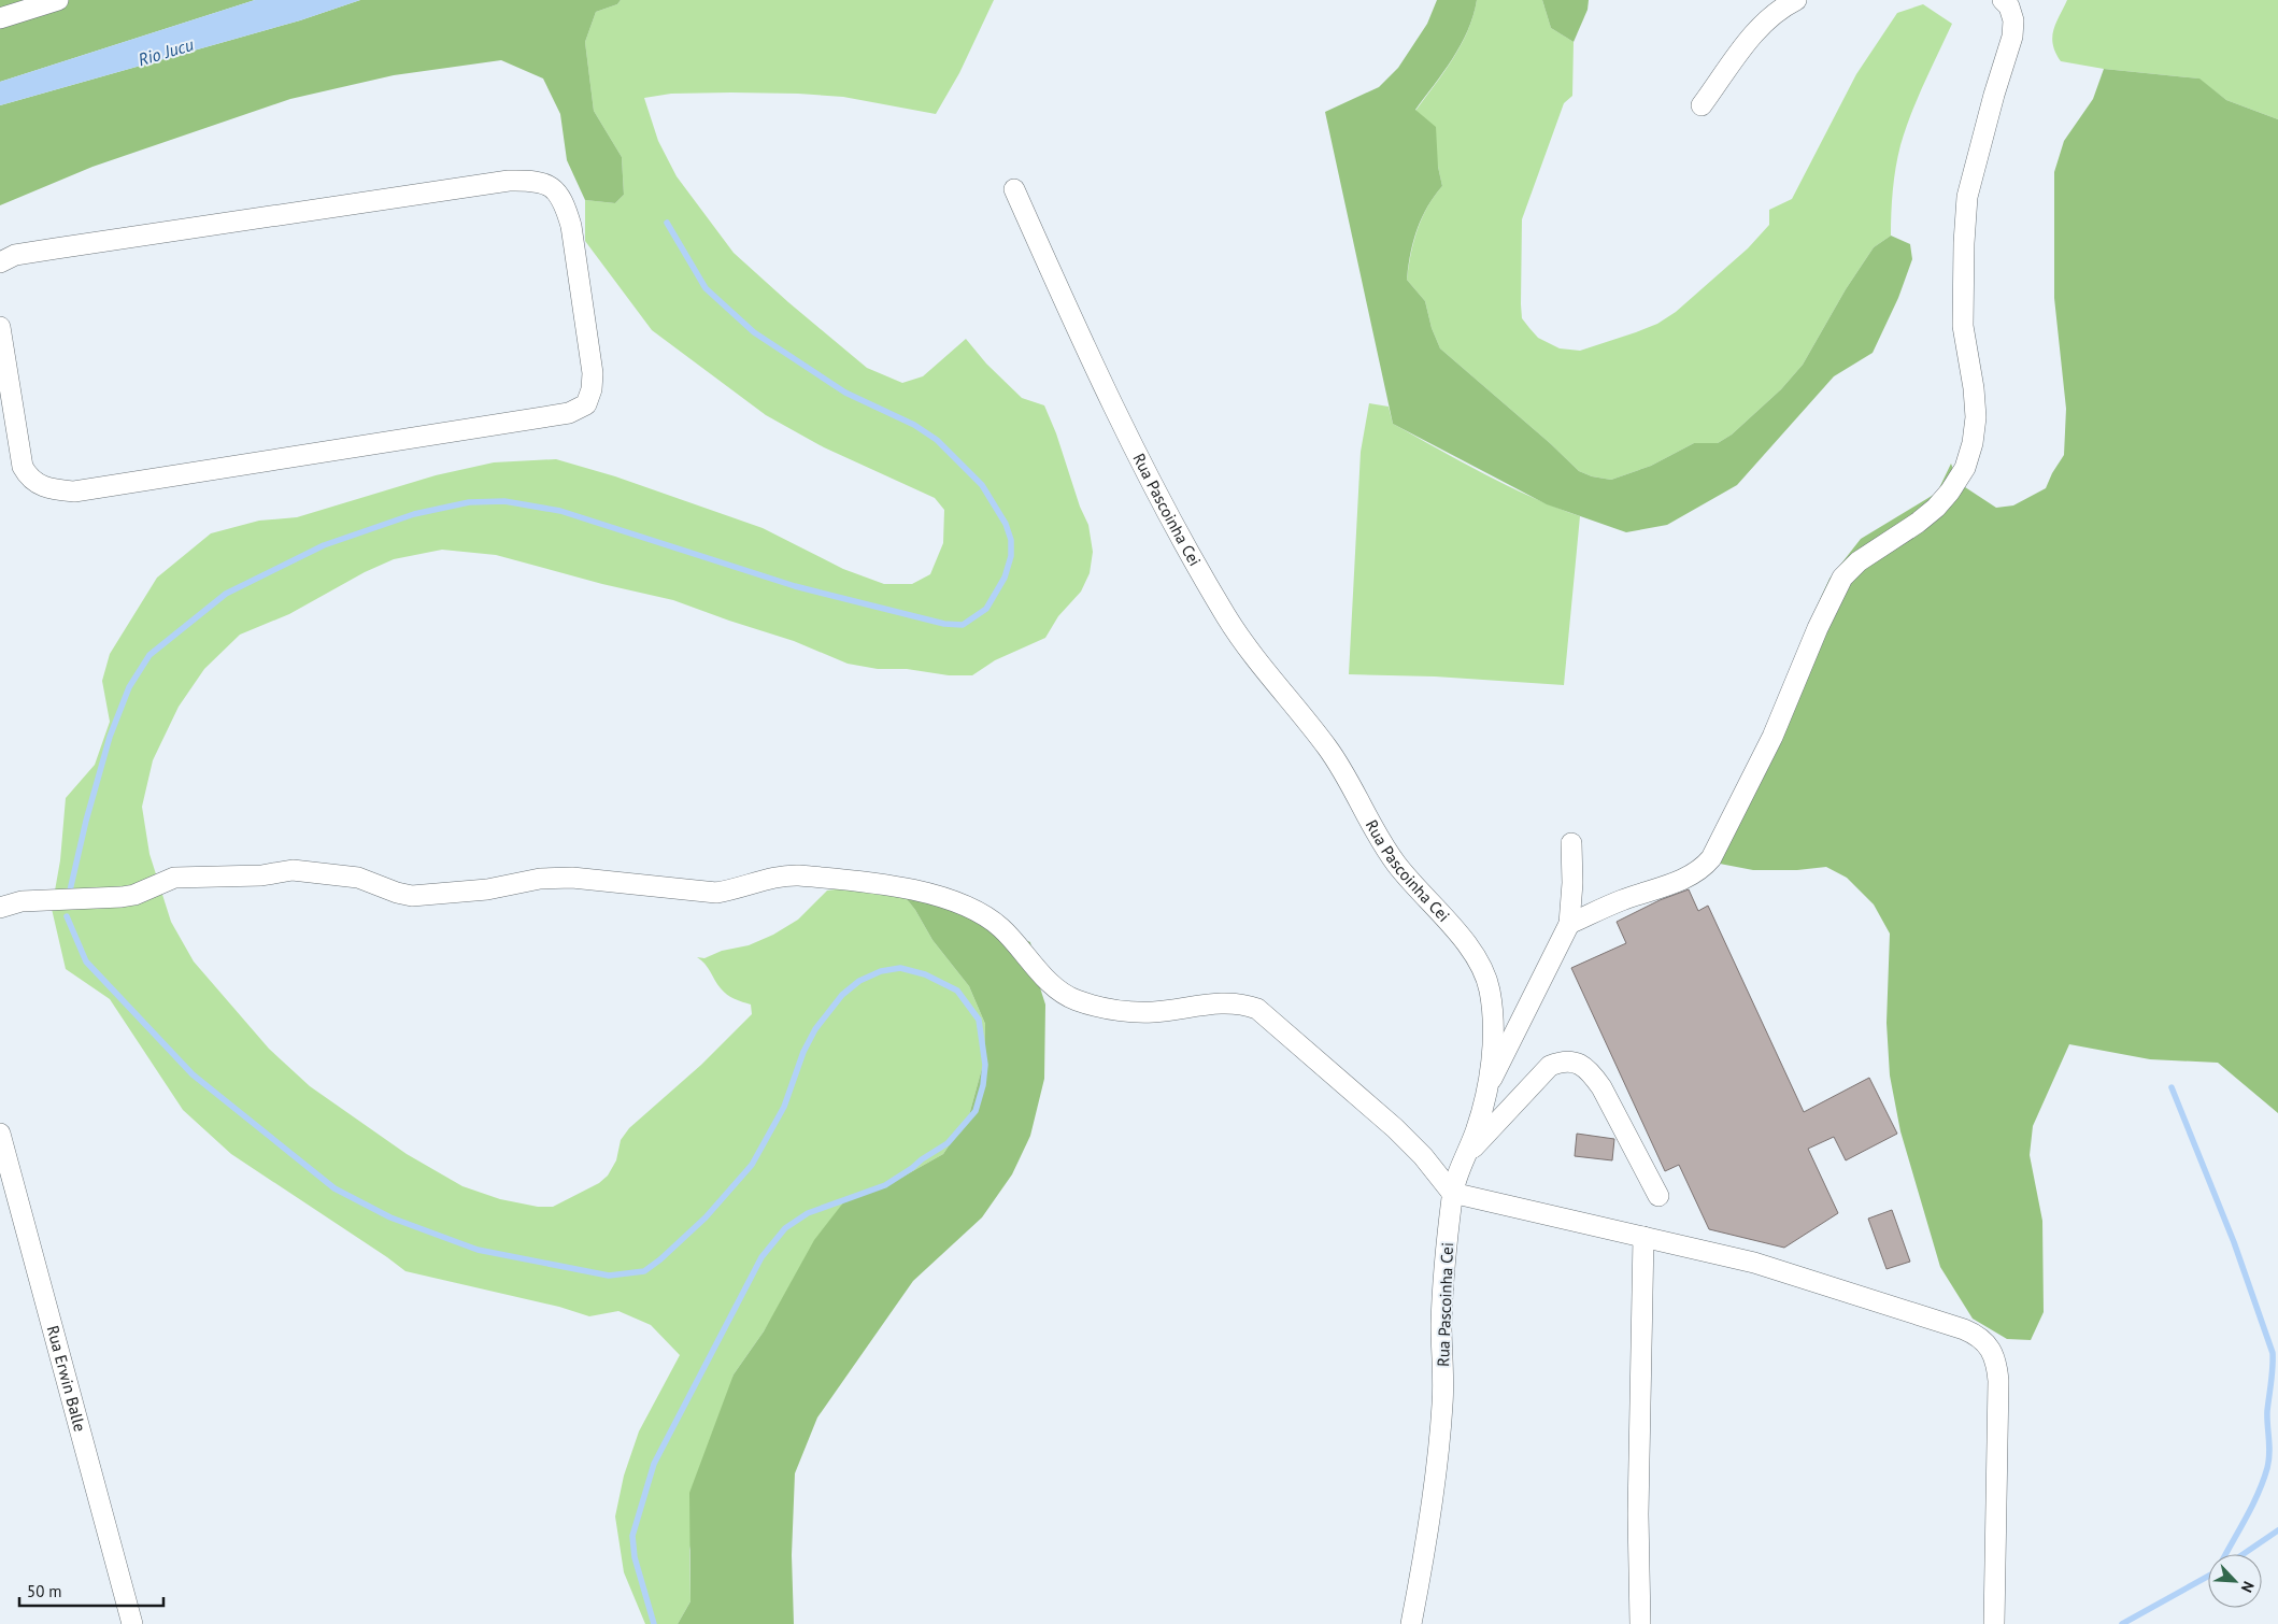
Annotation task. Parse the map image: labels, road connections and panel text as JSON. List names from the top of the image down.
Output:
{
  "streets": {
    "street": ["Rua Pascoinha Cei", "Rua Erwin Balle"]
  },
  "water": ["Rio Jucu"],
  "scale_bar": "50 m",
  "north": "bottom right"
}
